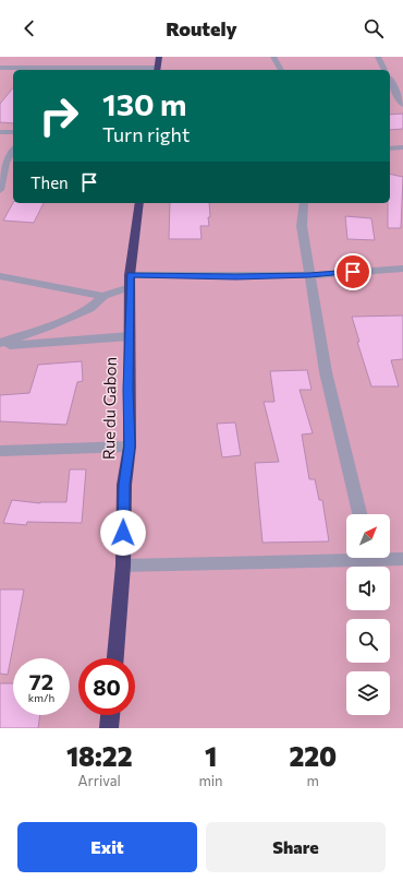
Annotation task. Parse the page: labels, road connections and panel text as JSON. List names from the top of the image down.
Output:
{
  "streets": {
    "highway": ["Rue du Gabon"]
  },
  "north": "top right",
  "page": {
    "header": "Routely",
    "turn": ["130 m", "Turn right"],
    "then": "Then",
    "speed": "72 km/h",
    "limit": "80",
    "eta": [
      "18:22",
      "Arrival",
      "1",
      "min",
      "220",
      "m"
    ],
    "buttons": ["Exit", "Share"]
  }
}
